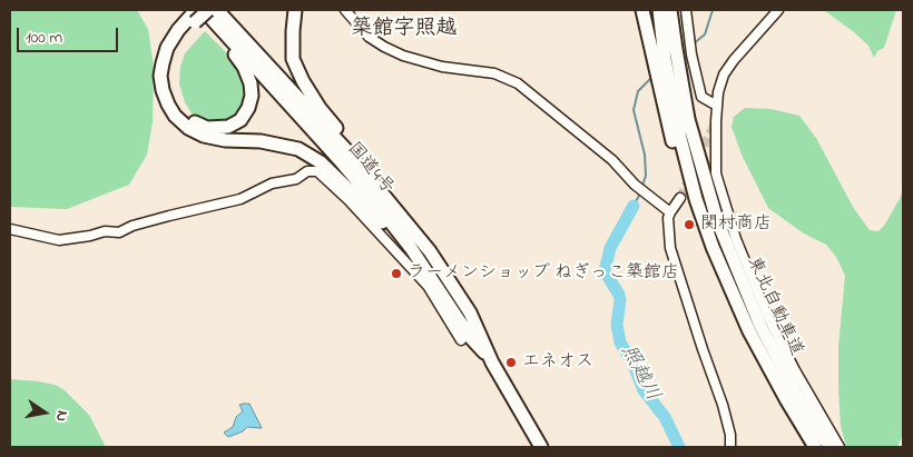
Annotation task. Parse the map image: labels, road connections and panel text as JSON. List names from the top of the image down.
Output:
{
  "streets": {
    "highway": ["国道4号", "東北自動車道"]
  },
  "districts": ["築館字照越"],
  "water": ["照越川"],
  "places": ["関村商店", "ラーメンショップ ねぎっこ築館店", "エネオス"],
  "scale_bar": "100 m",
  "north": "right"
}
